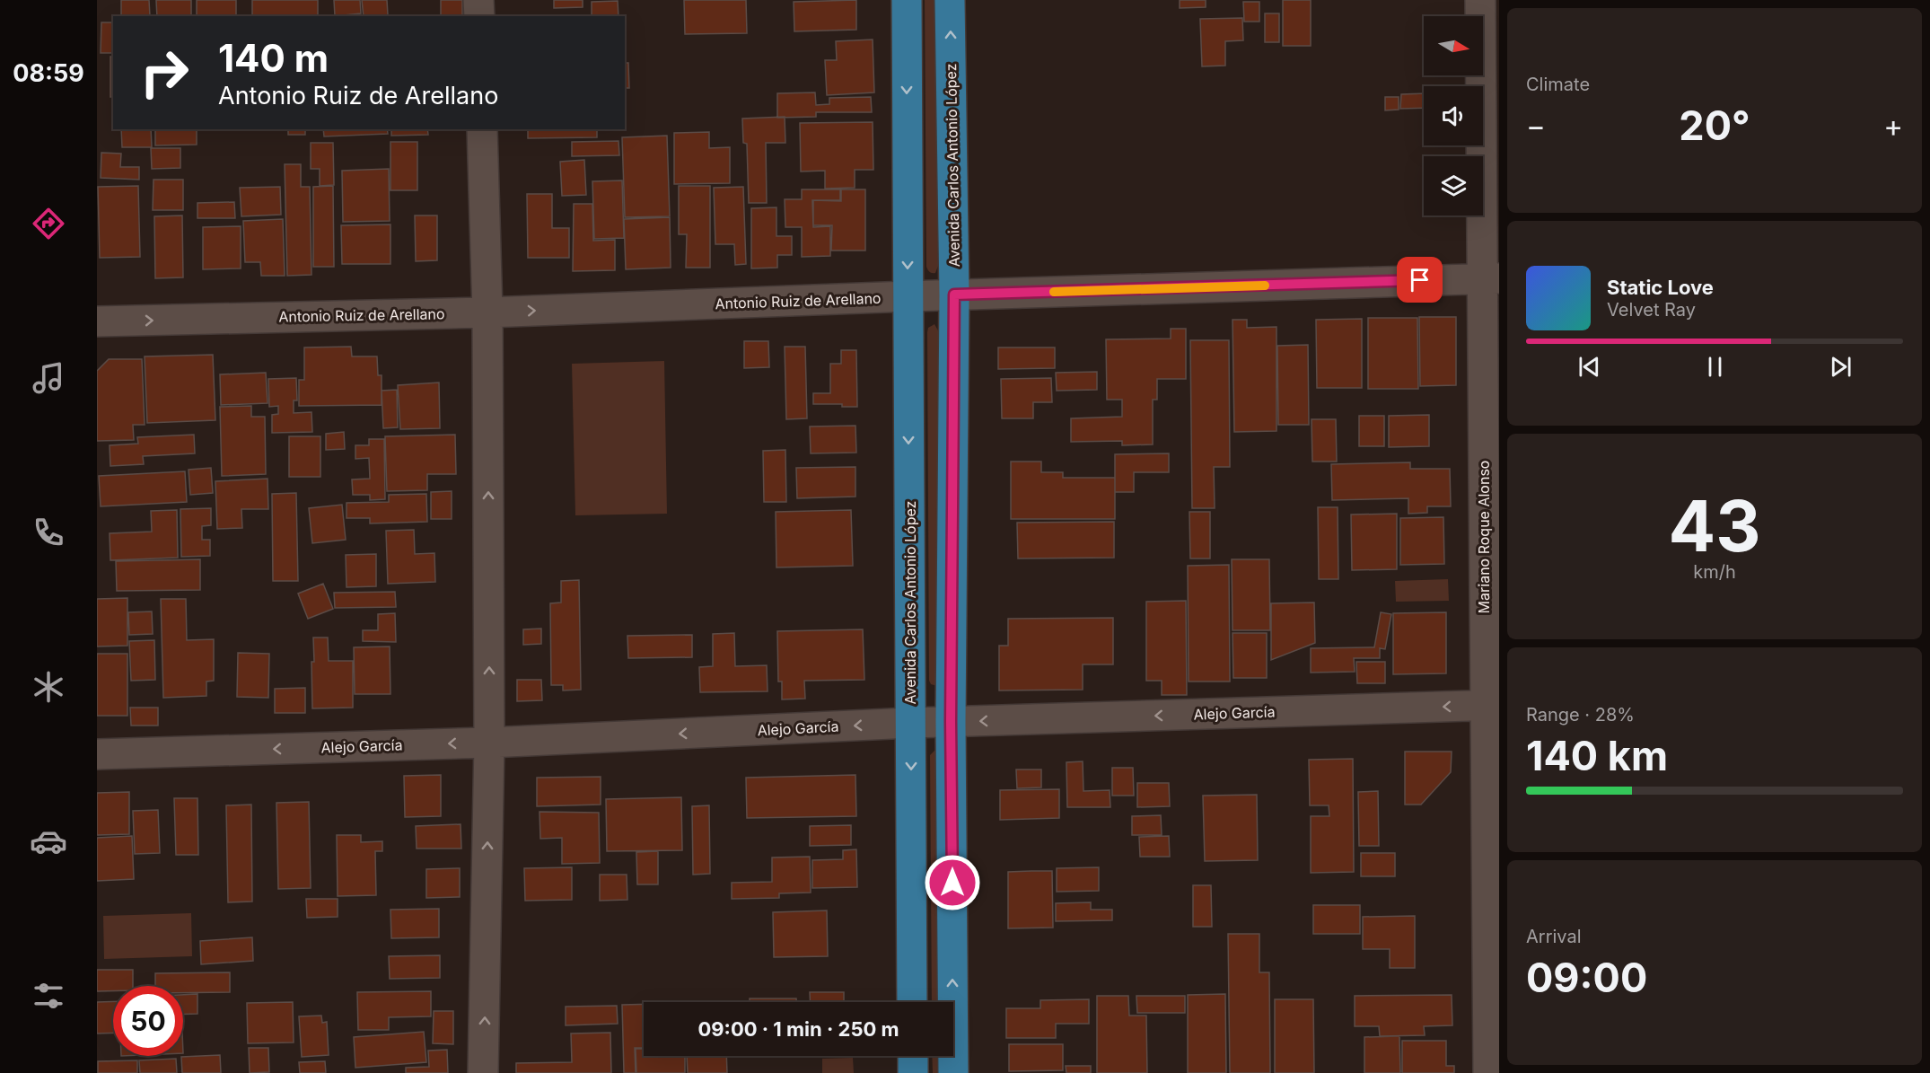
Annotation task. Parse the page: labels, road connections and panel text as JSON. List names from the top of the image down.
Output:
{
  "streets": {
    "main road": ["Avenida Carlos Antonio López"],
    "street": ["Antonio Ruiz de Arellano", "Mariano Roque Alonso", "Alejo García"]
  },
  "crossings": [
    ["Avenida Carlos Antonio López", "Antonio Ruiz de Arellano"],
    ["Avenida Carlos Antonio López", "Alejo García"],
    ["Antonio Ruiz de Arellano", "Mariano Roque Alonso"],
    ["Mariano Roque Alonso", "Alejo García"]
  ],
  "one_way": ["Antonio Ruiz de Arellano", "Alejo García"],
  "north": "right",
  "page": {
    "tabs": "08:59",
    "tile": [
      "Climate",
      ["43", "km/h"],
      ["Range · 28%", "140 km"],
      ["Arrival", "09:00"]
    ],
    "turn": ["140 m", "Antonio Ruiz de Arellano"],
    "heat": ["−", "20°", "+"],
    "song": ["Static Love", "Velvet Ray"],
    "limit": "50",
    "trip": "09:00 · 1 min · 250 m"
  }
}
